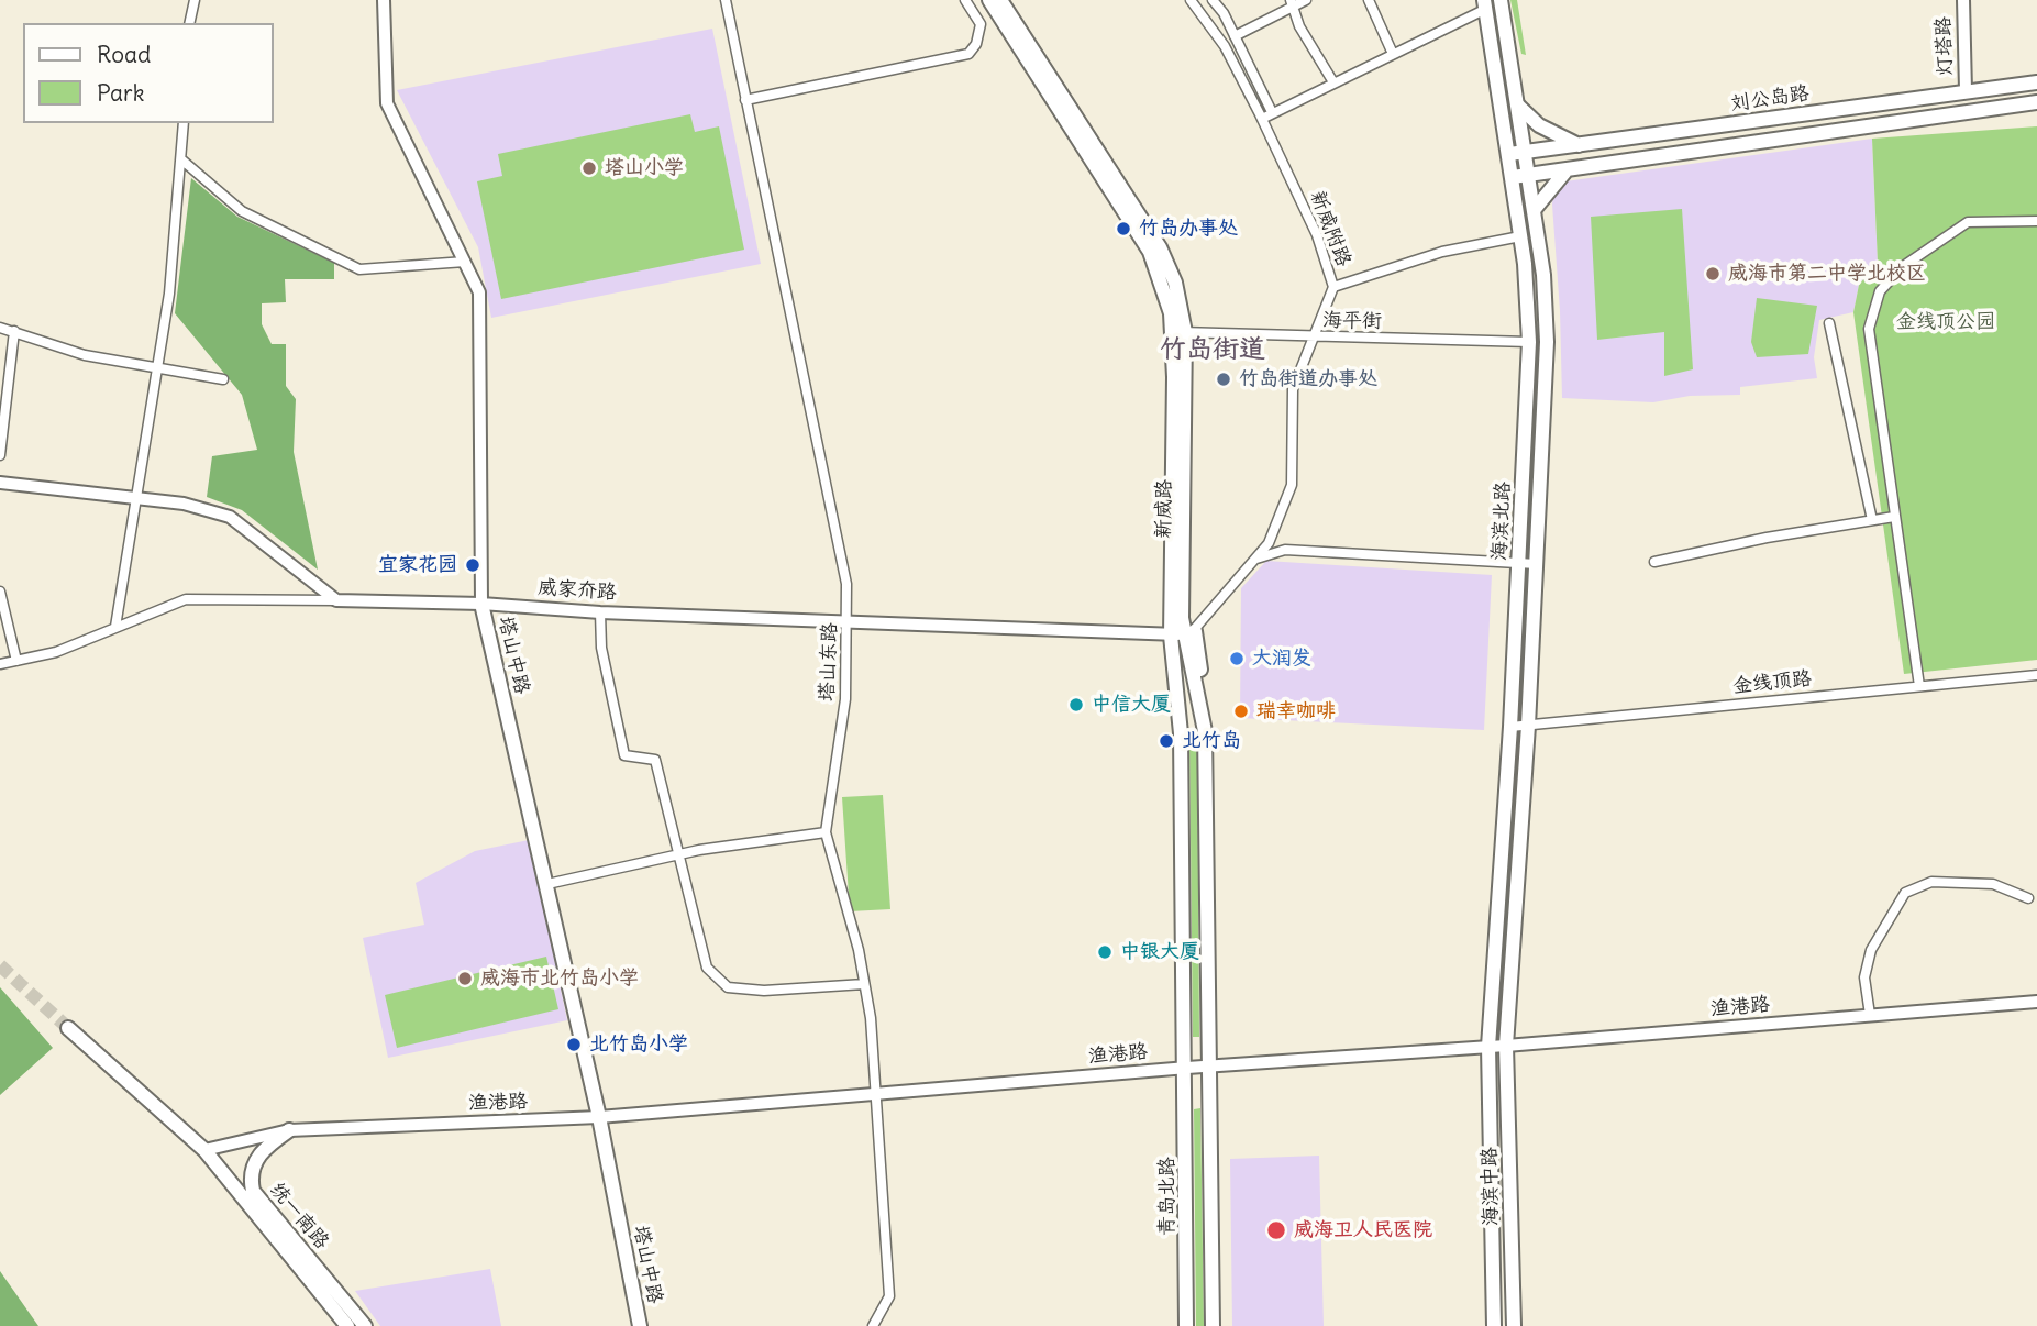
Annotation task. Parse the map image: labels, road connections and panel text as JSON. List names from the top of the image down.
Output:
{
  "streets": {
    "main road": [
      "刘公岛路",
      "新威路",
      "海滨北路",
      "塔山中路",
      "海滨中路",
      "青岛北路",
      "统一南路"
    ],
    "street": [
      "灯塔路",
      "新威附路",
      "海平街",
      "威家夼路",
      "塔山东路",
      "金线顶路",
      "渔港路"
    ]
  },
  "crossings": [
    ["灯塔路", "刘公岛路"],
    ["刘公岛路", "海滨北路"],
    ["新威附路", "海平街"],
    ["新威附路", "新威路"],
    ["新威附路", "威家夼路"],
    ["海平街", "新威路"],
    ["海平街", "海滨北路"],
    ["新威路", "威家夼路"],
    ["新威路", "渔港路"],
    ["新威路", "青岛北路"],
    ["海滨北路", "金线顶路"],
    ["海滨北路", "渔港路"],
    ["海滨北路", "海滨中路"],
    ["威家夼路", "塔山中路"],
    ["威家夼路", "塔山东路"],
    ["塔山中路", "渔港路"],
    ["塔山东路", "渔港路"],
    ["渔港路", "海滨中路"],
    ["渔港路", "青岛北路"],
    ["渔港路", "统一南路"]
  ],
  "districts": ["竹岛街道"],
  "parks": ["金线顶公园"],
  "places": [
    "塔山小学",
    "竹岛办事处",
    "威海市第二中学北校区",
    "竹岛街道办事处",
    "宜家花园",
    "大润发",
    "中信大厦",
    "瑞幸咖啡",
    "北竹岛",
    "中银大厦",
    "威海市北竹岛小学",
    "北竹岛小学",
    "威海卫人民医院"
  ],
  "legend": ["Road", "Park"]
}
